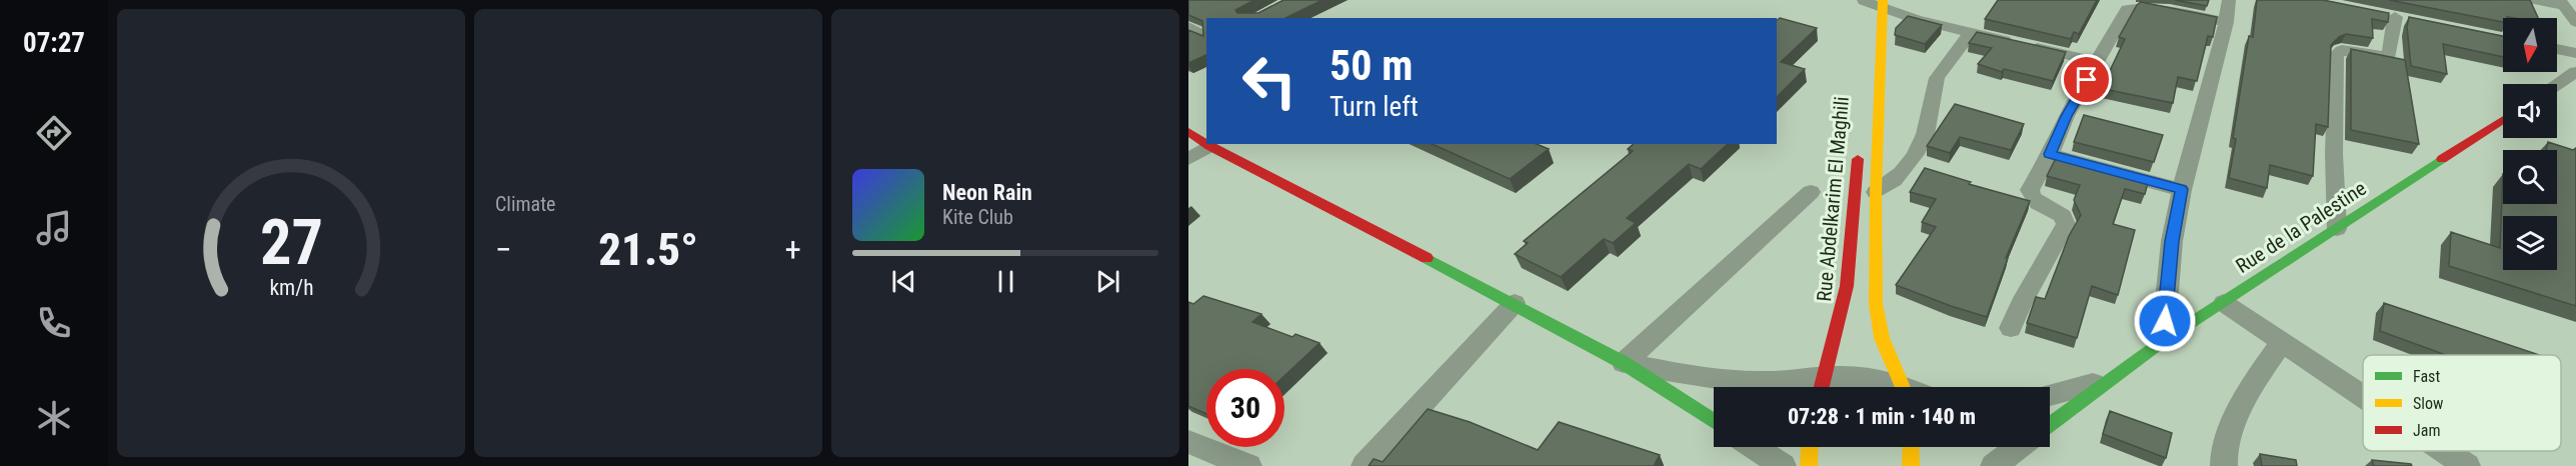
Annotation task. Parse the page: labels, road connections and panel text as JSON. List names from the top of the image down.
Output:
{
  "streets": {
    "street": ["Rue Abdelkarim El Maghili", "Rue de la Palestine"]
  },
  "legend": ["Fast", "Slow", "Jam"],
  "north": "bottom",
  "page": {
    "tabs": "07:27",
    "tile": "Climate",
    "turn": ["50 m", "Turn left"],
    "song": ["Neon Rain", "Kite Club"],
    "heat": ["−", "21.5°", "+"],
    "limit": "30",
    "trip": "07:28 · 1 min · 140 m",
    "gauge": ["27", "km/h"]
  }
}
